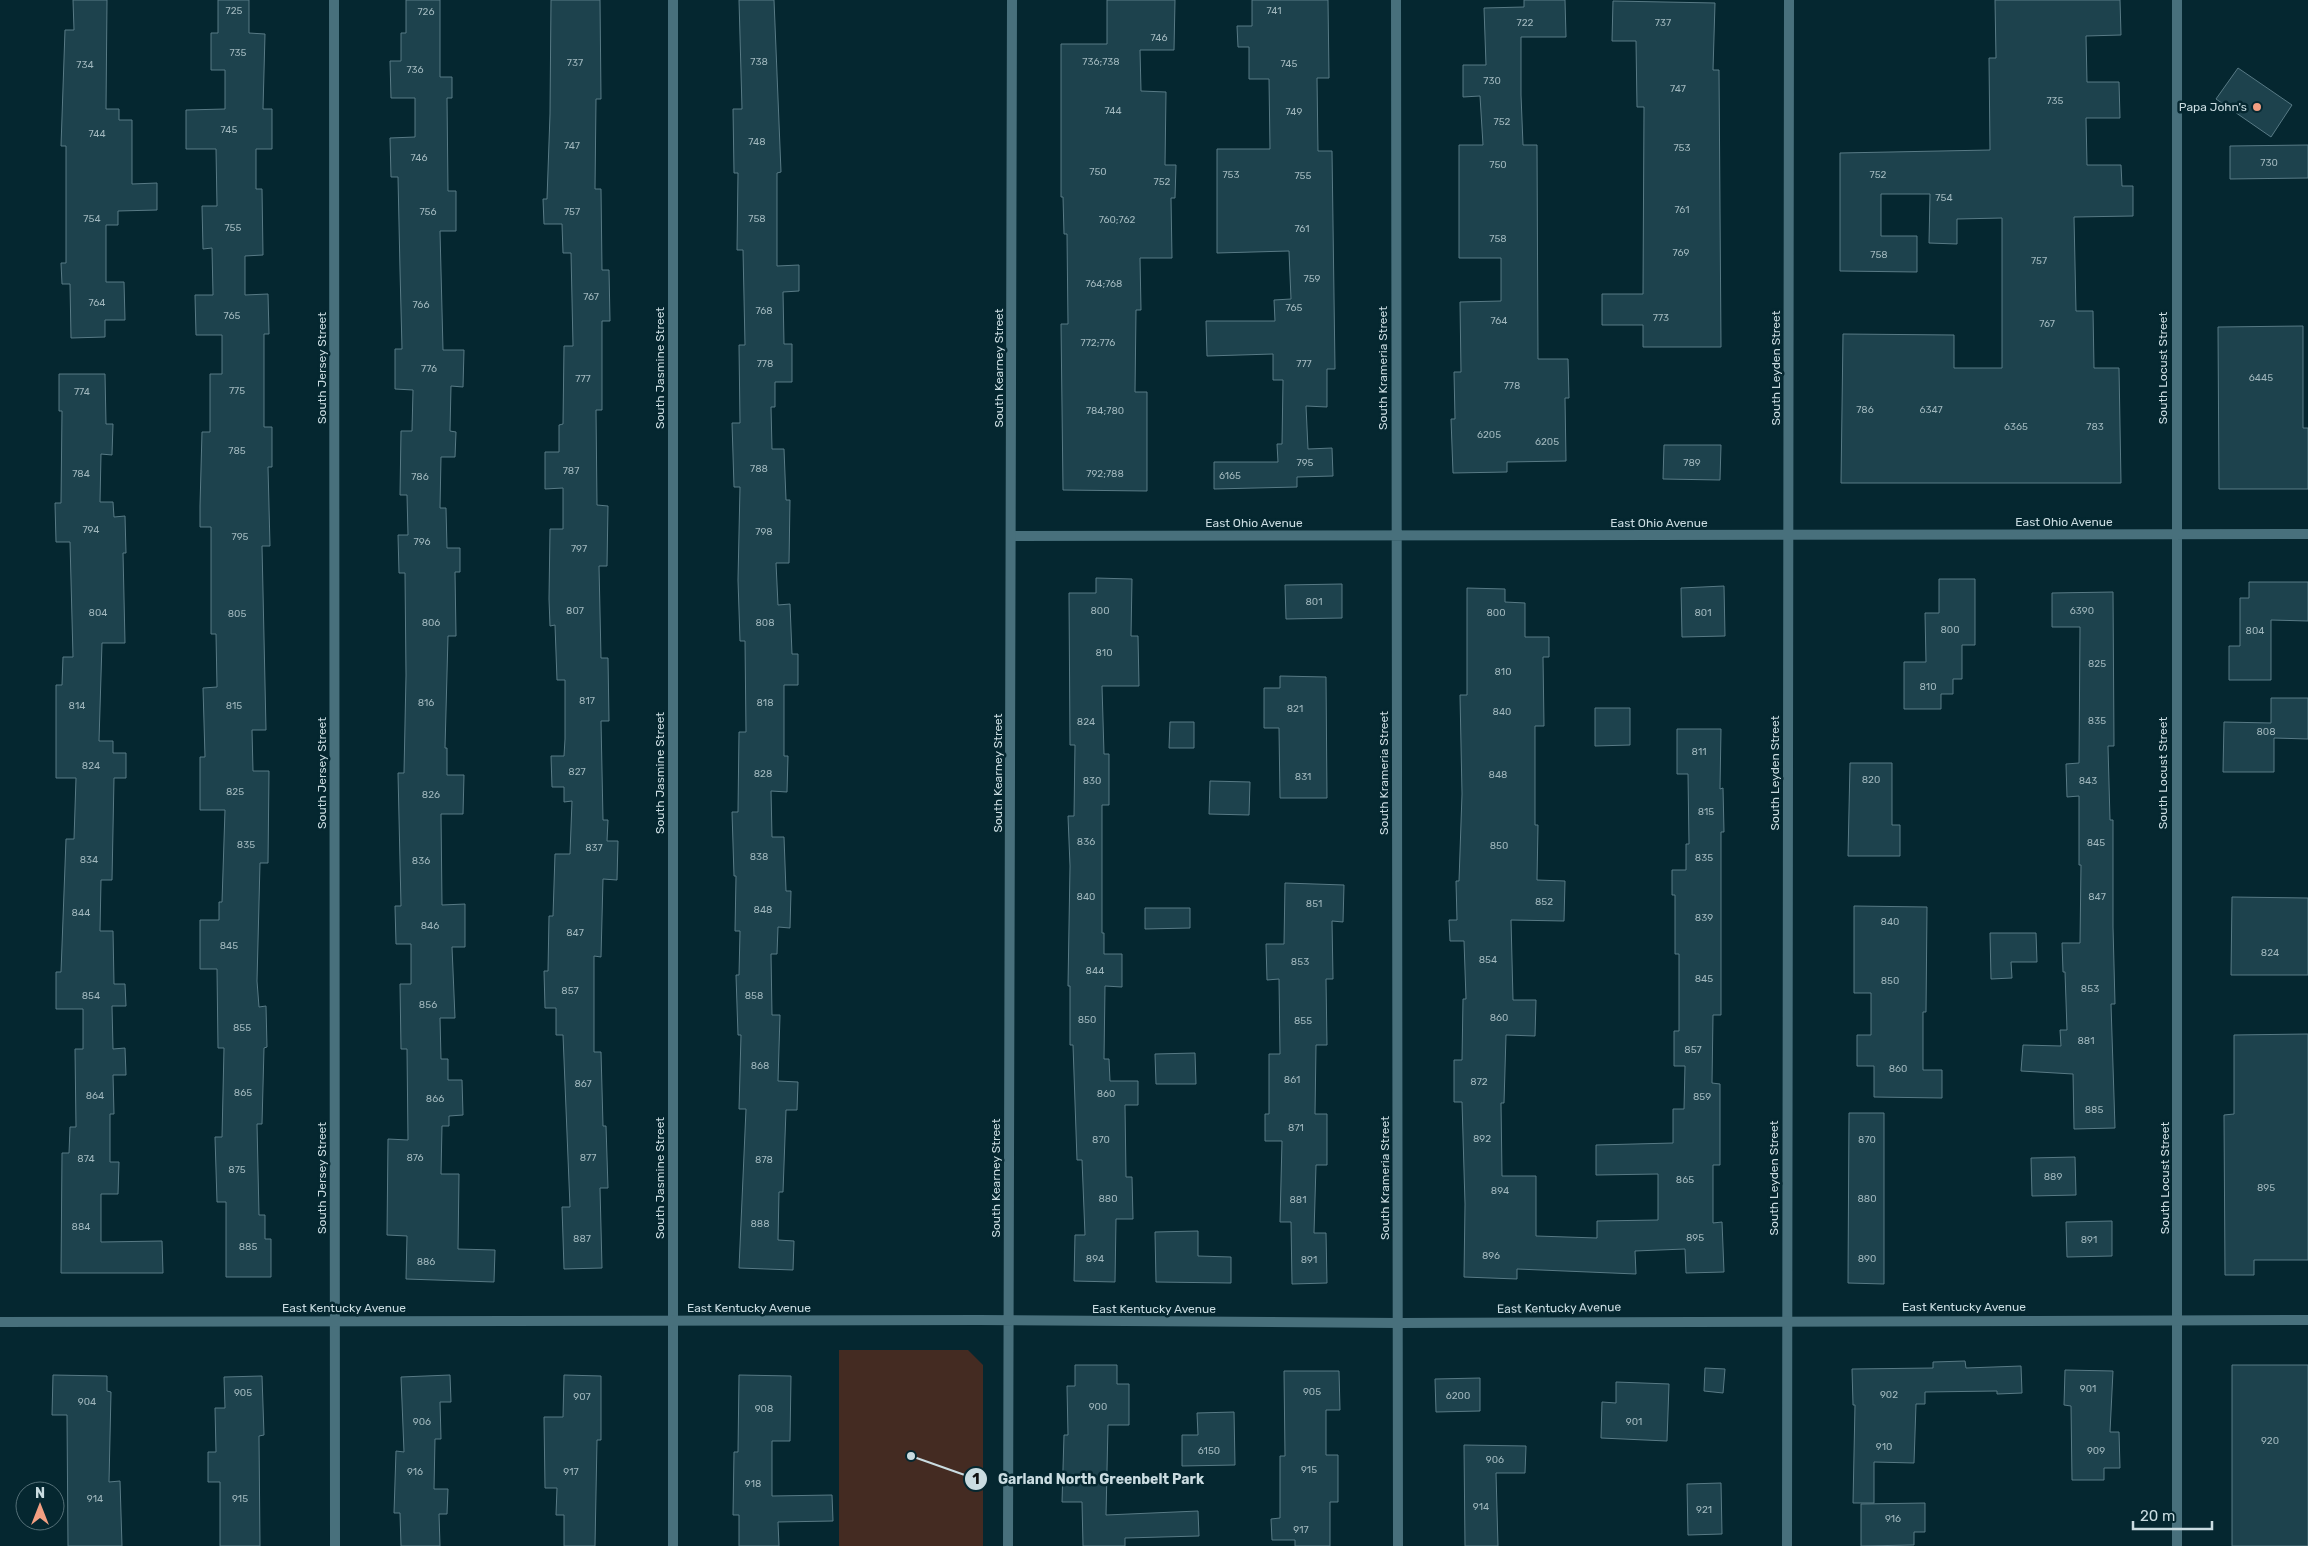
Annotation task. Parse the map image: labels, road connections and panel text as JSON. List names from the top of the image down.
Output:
{
  "streets": {
    "street": [
      "South Jersey Street",
      "South Jasmine Street",
      "South Kearney Street",
      "South Krameria Street",
      "South Leyden Street",
      "South Locust Street",
      "East Ohio Avenue",
      "East Kentucky Avenue"
    ]
  },
  "crossings": [
    ["South Jersey Street", "East Kentucky Avenue"],
    ["South Jasmine Street", "East Kentucky Avenue"],
    ["South Kearney Street", "East Ohio Avenue"],
    ["South Kearney Street", "East Kentucky Avenue"],
    ["South Krameria Street", "East Ohio Avenue"],
    ["South Krameria Street", "East Kentucky Avenue"],
    ["South Leyden Street", "East Ohio Avenue"],
    ["South Leyden Street", "East Kentucky Avenue"],
    ["South Locust Street", "East Ohio Avenue"],
    ["South Locust Street", "East Kentucky Avenue"]
  ],
  "places": ["Papa John's", "Garland North Greenbelt Park"],
  "house_numbers": [
    "725",
    "741",
    "726",
    "722",
    "737",
    "746",
    "735",
    "738",
    "736;738",
    "737",
    "745",
    "734",
    "736",
    "730",
    "747",
    "735",
    "744",
    "749",
    "752",
    "745",
    "744",
    "748",
    "747",
    "753",
    "746",
    "730",
    "750",
    "750",
    "753",
    "752",
    "755",
    "752",
    "754",
    "761",
    "756",
    "757",
    "754",
    "758",
    "760;762",
    "755",
    "761",
    "758",
    "769",
    "758",
    "757",
    "759",
    "764;768",
    "767",
    "764",
    "766",
    "765",
    "768",
    "765",
    "773",
    "764",
    "767",
    "772;776",
    "778",
    "777",
    "776",
    "6445",
    "777",
    "778",
    "775",
    "774",
    "786",
    "6347",
    "784;780",
    "6365",
    "783",
    "6205",
    "6205",
    "785",
    "795",
    "789",
    "788",
    "787",
    "784",
    "792;788",
    "6165",
    "786",
    "794",
    "798",
    "795",
    "796",
    "797",
    "801",
    "807",
    "800",
    "6390",
    "804",
    "800",
    "801",
    "805",
    "806",
    "808",
    "800",
    "804",
    "810",
    "825",
    "810",
    "810",
    "817",
    "816",
    "818",
    "814",
    "815",
    "821",
    "840",
    "835",
    "824",
    "808",
    "811",
    "824",
    "827",
    "828",
    "848",
    "831",
    "820",
    "830",
    "843",
    "825",
    "826",
    "815",
    "836",
    "845",
    "835",
    "850",
    "837",
    "838",
    "835",
    "834",
    "836",
    "840",
    "847",
    "852",
    "851",
    "848",
    "844",
    "839",
    "840",
    "846",
    "847",
    "845",
    "824",
    "854",
    "853",
    "844",
    "845",
    "850",
    "853",
    "857",
    "854",
    "858",
    "856",
    "860",
    "850",
    "855",
    "855",
    "881",
    "857",
    "868",
    "860",
    "861",
    "872",
    "867",
    "865",
    "860",
    "864",
    "859",
    "866",
    "885",
    "871",
    "892",
    "870",
    "870",
    "876",
    "877",
    "874",
    "878",
    "875",
    "889",
    "865",
    "895",
    "894",
    "880",
    "880",
    "881",
    "888",
    "884",
    "895",
    "887",
    "891",
    "885",
    "896",
    "894",
    "890",
    "891",
    "886",
    "901",
    "905",
    "905",
    "902",
    "6200",
    "907",
    "904",
    "900",
    "908",
    "906",
    "901",
    "920",
    "910",
    "6150",
    "909",
    "906",
    "915",
    "916",
    "917",
    "918",
    "914",
    "915",
    "914",
    "921",
    "916",
    "917"
  ],
  "scale_bar": "20 m",
  "north": "top"
}
